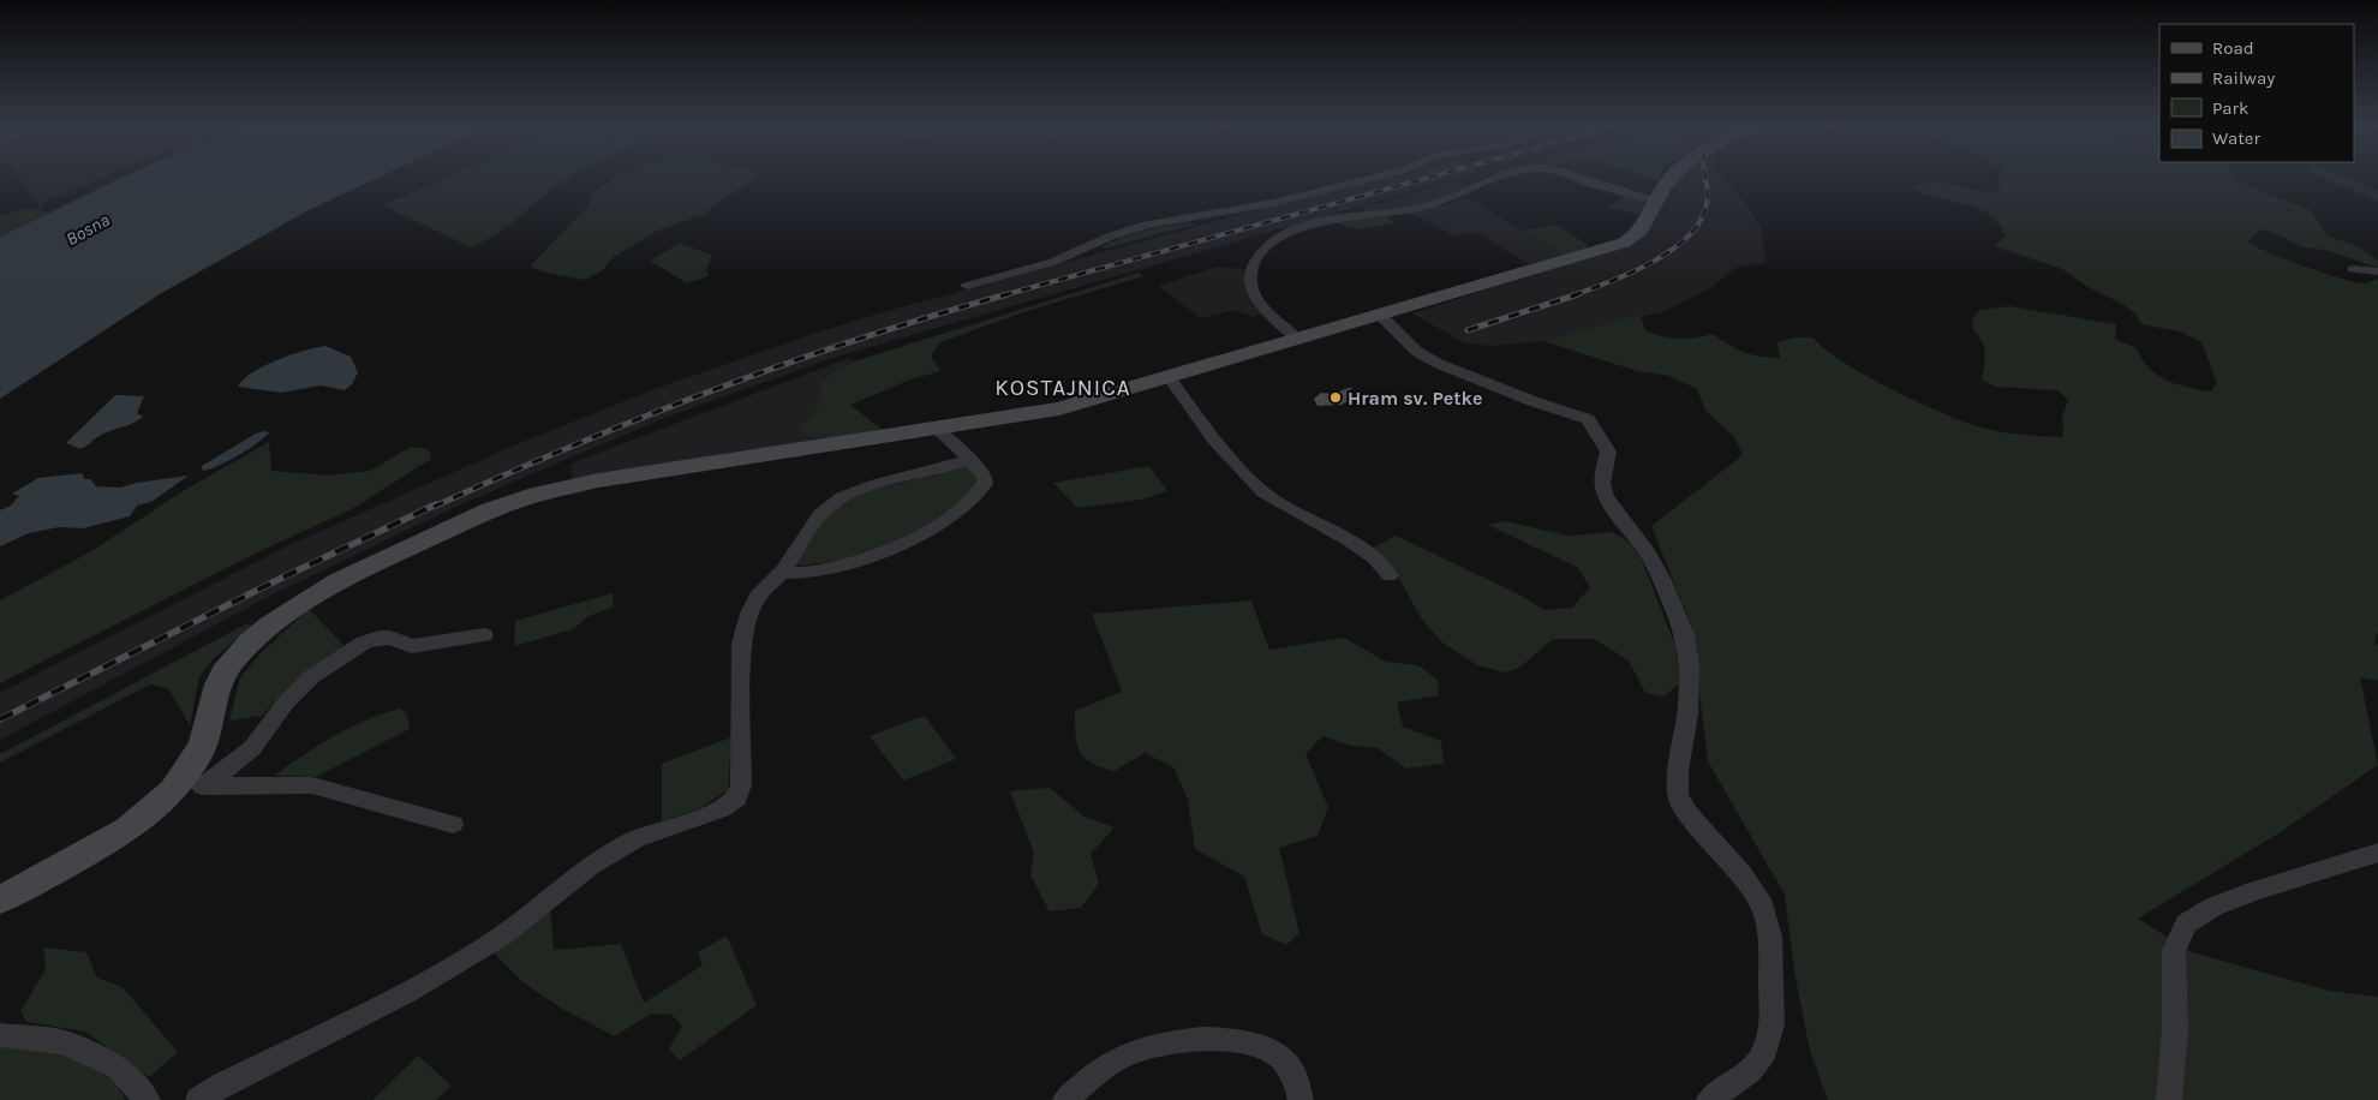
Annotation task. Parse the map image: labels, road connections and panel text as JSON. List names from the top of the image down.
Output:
{
  "districts": ["KOSTAJNICA"],
  "water": ["Bosna"],
  "places": ["Hram sv. Petke"],
  "legend": [
    "Road",
    "Railway",
    "Park",
    "Water"
  ]
}
